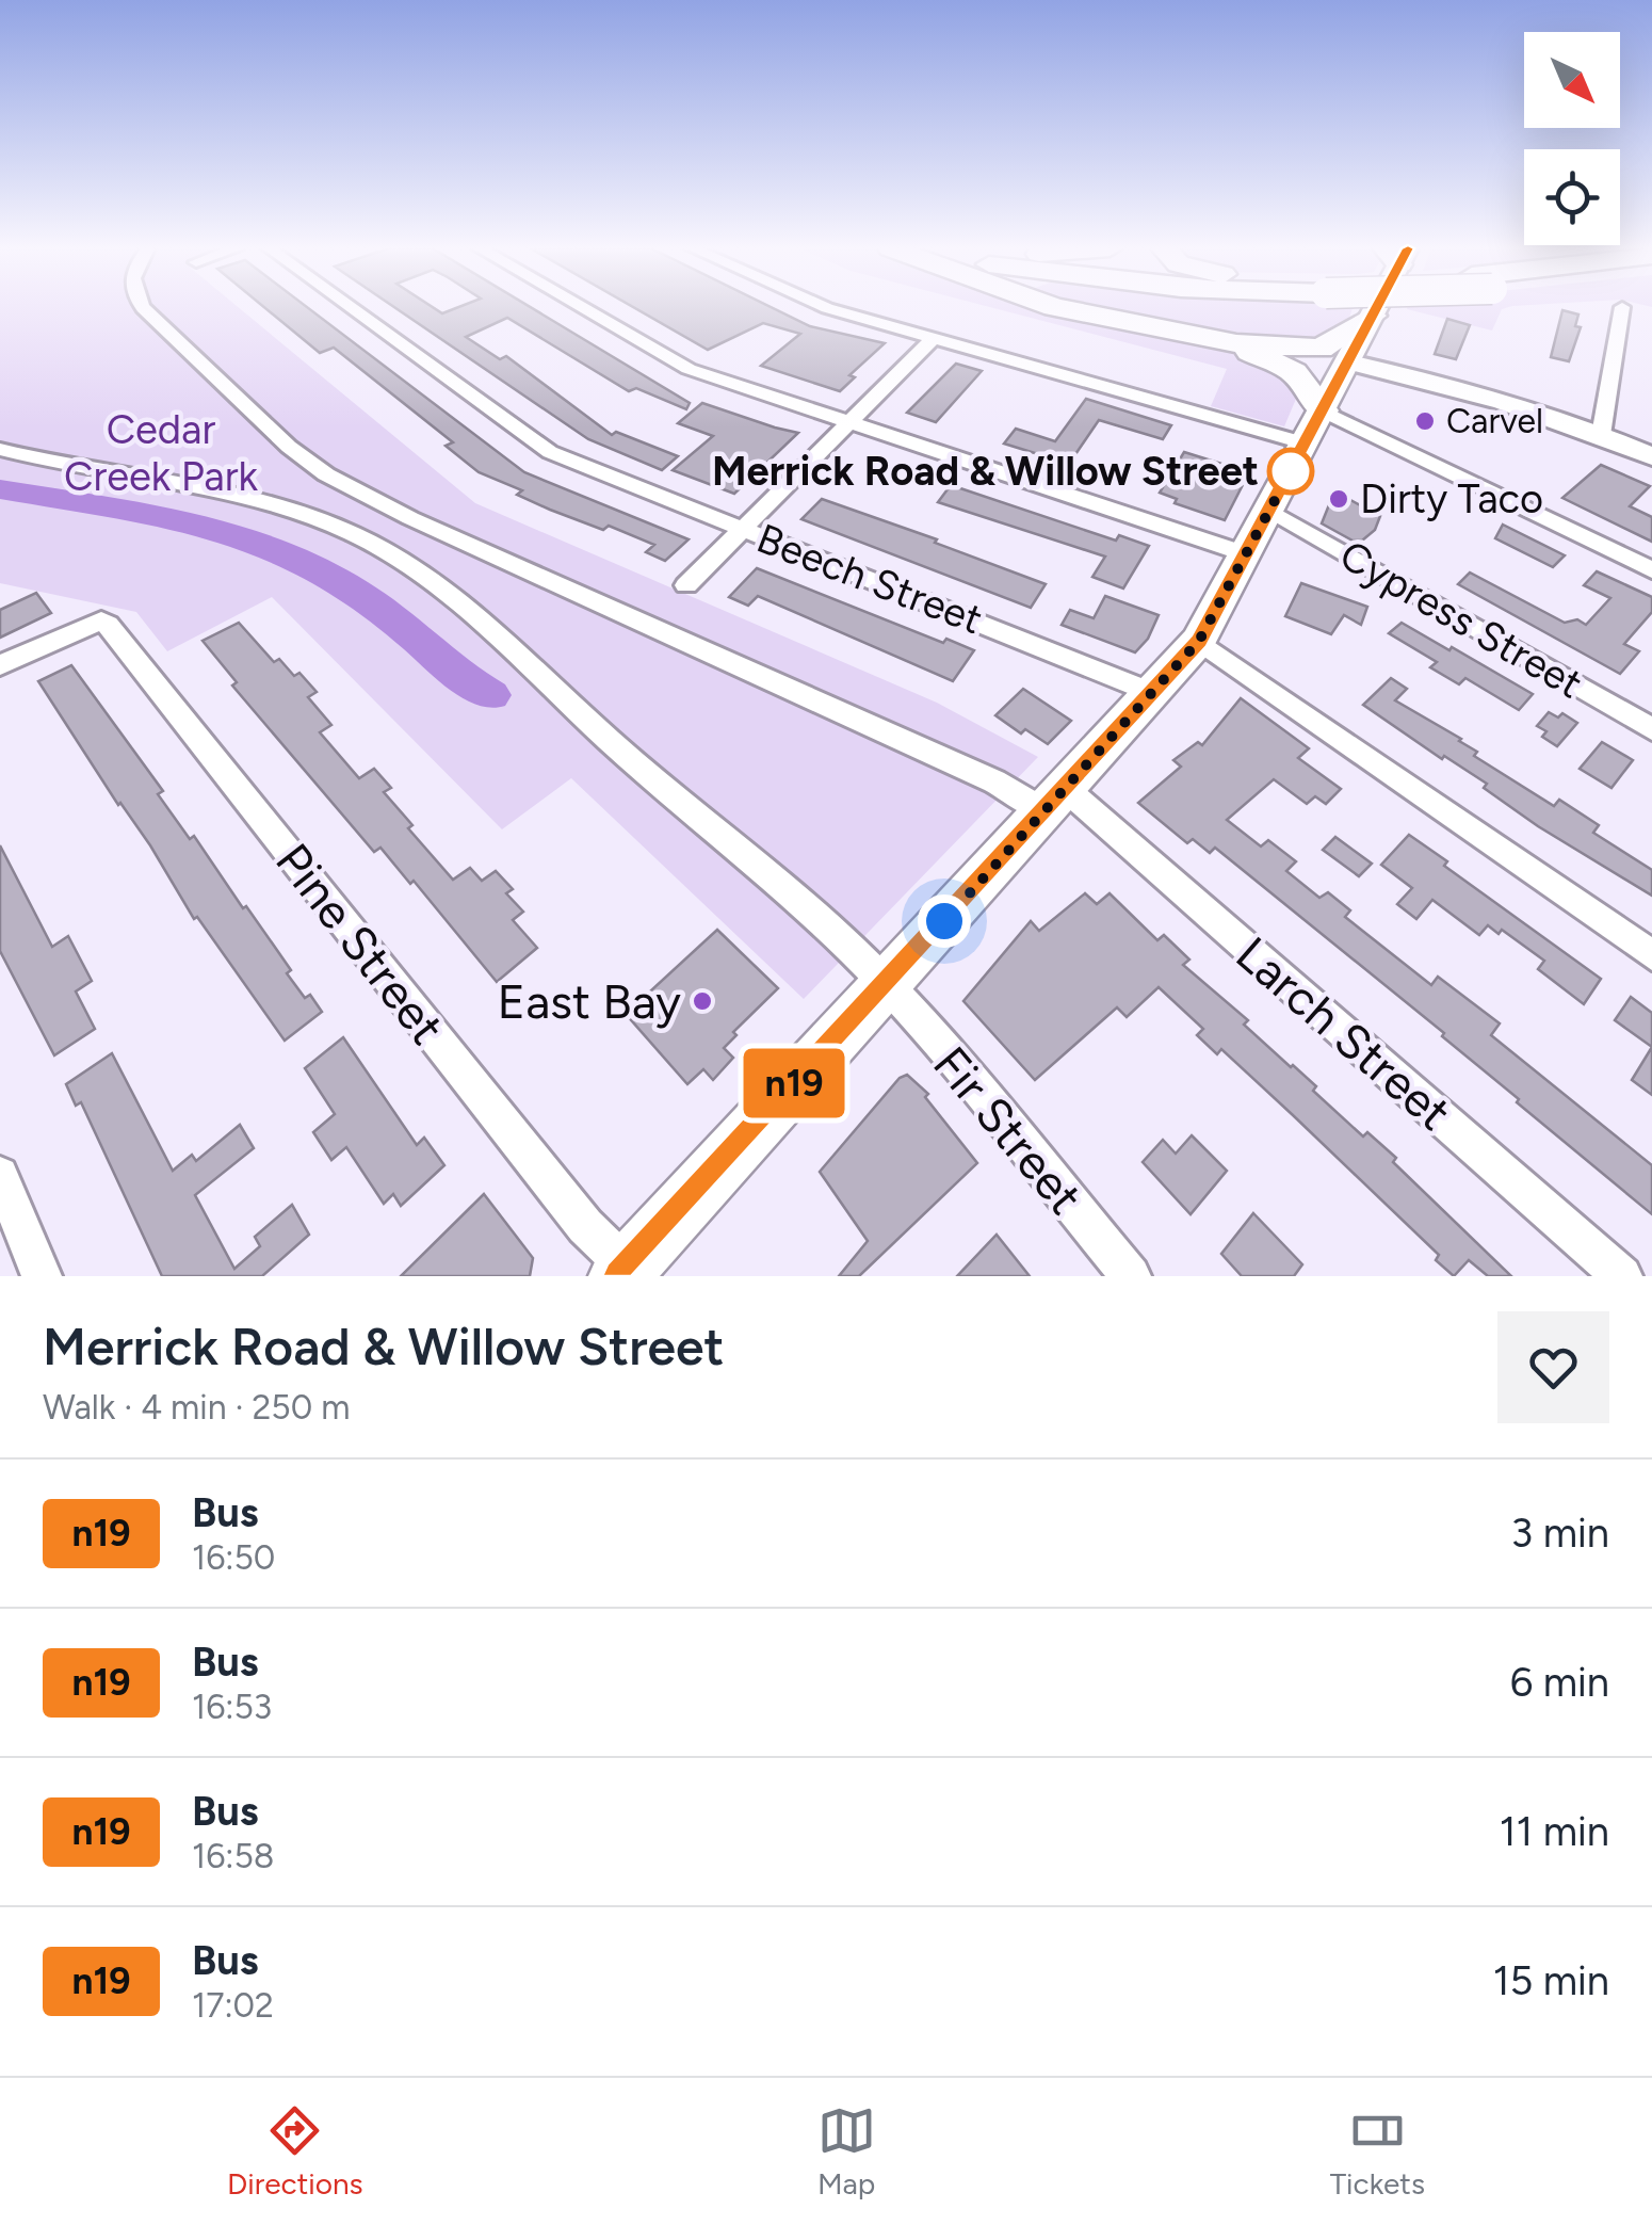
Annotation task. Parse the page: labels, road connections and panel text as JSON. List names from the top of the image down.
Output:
{
  "streets": {
    "street": [
      "Beech Street",
      "Cypress Street",
      "Pine Street",
      "Larch Street",
      "Fir Street"
    ]
  },
  "parks": ["Cedar Creek Park"],
  "places": [
    "Carvel",
    "Merrick Road & Willow Street",
    "Dirty Taco",
    "East Bay"
  ],
  "lines": ["bus line n19"],
  "north": "bottom right",
  "page": {
    "on_map": "n19",
    "heading": ["Merrick Road & Willow Street", "Walk · 4 min · 250 m"],
    "list": [
      {
        "mark": "n19",
        "name": "Bus",
        "note": "16:50",
        "value": "3 min"
      },
      {
        "mark": "n19",
        "name": "Bus",
        "note": "16:53",
        "value": "6 min"
      },
      {
        "mark": "n19",
        "name": "Bus",
        "note": "16:58",
        "value": "11 min"
      },
      {
        "mark": "n19",
        "name": "Bus",
        "note": "17:02",
        "value": "15 min"
      }
    ],
    "tabs": ["Directions", "Map", "Tickets"]
  }
}
